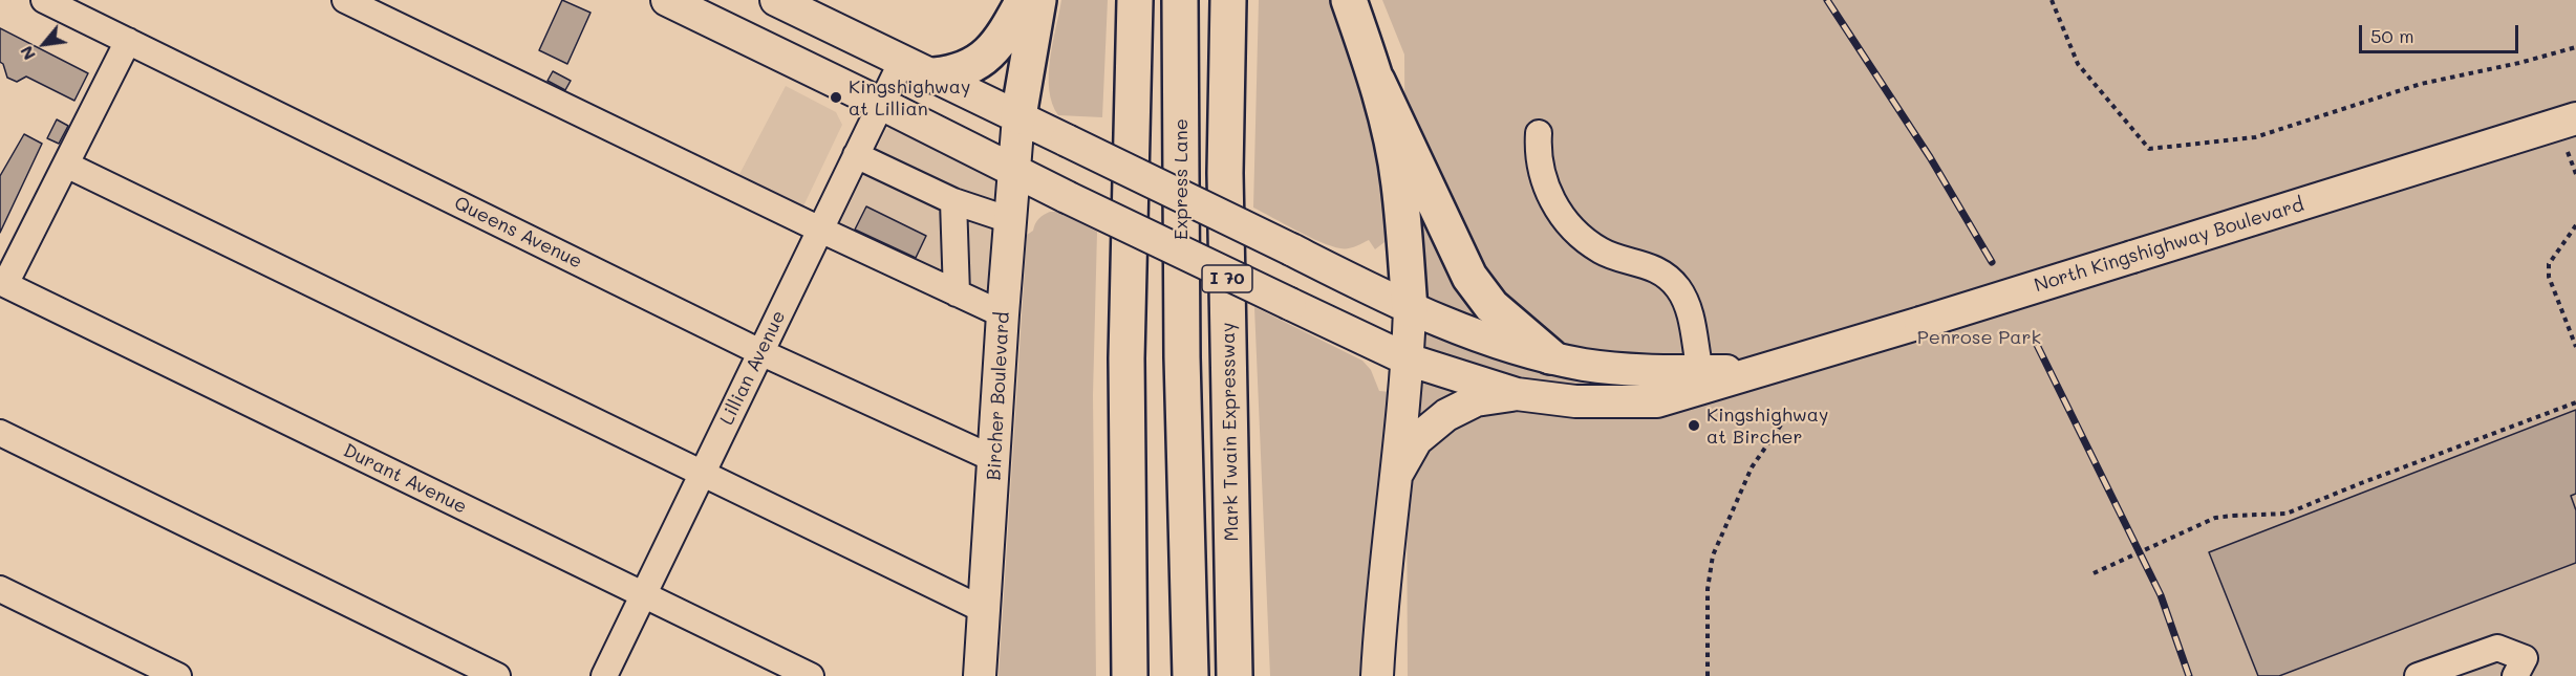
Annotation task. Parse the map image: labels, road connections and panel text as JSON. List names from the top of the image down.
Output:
{
  "streets": {
    "highway": ["Express Lane", "I 70", "Mark Twain Expressway"],
    "main road": ["North Kingshighway Boulevard", "Bircher Boulevard"],
    "street": ["Queens Avenue", "Lillian Avenue", "Durant Avenue"]
  },
  "crossings": [
    ["Queens Avenue", "Lillian Avenue"],
    ["Queens Avenue", "Bircher Boulevard"],
    ["North Kingshighway Boulevard", "Lillian Avenue"],
    ["North Kingshighway Boulevard", "Bircher Boulevard"],
    ["Lillian Avenue", "Durant Avenue"]
  ],
  "parks": ["Penrose Park"],
  "places": ["Kingshighway at Lillian", "Kingshighway at Bircher"],
  "scale_bar": "50 m",
  "north": "bottom left"
}
